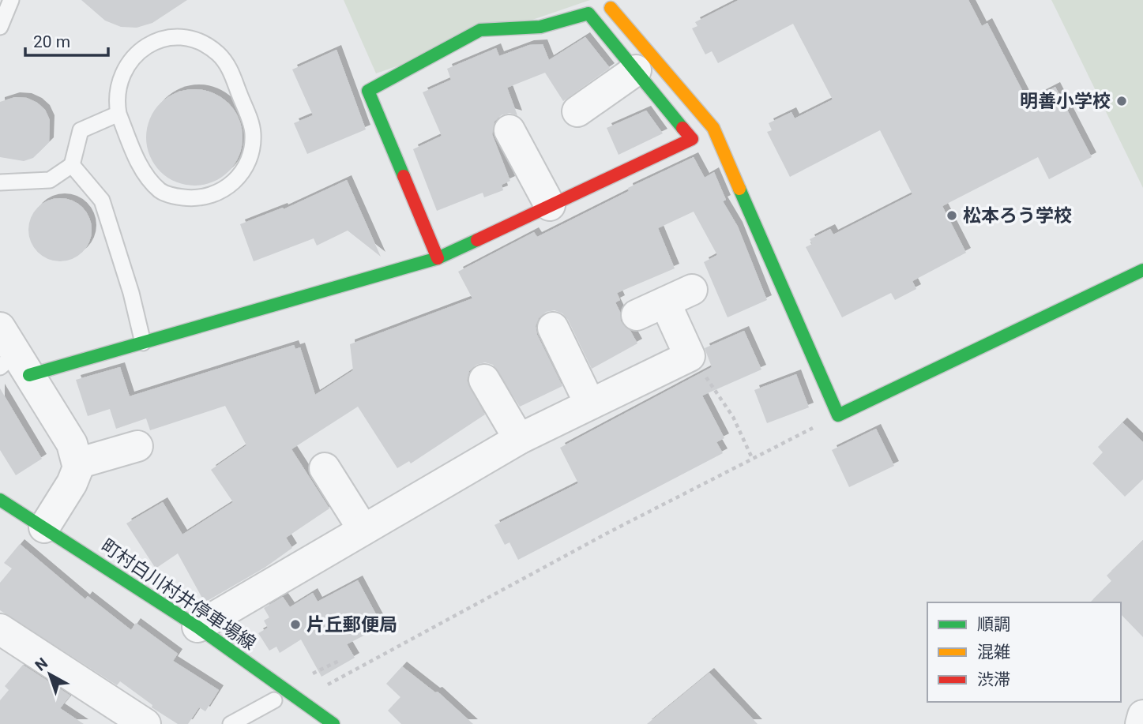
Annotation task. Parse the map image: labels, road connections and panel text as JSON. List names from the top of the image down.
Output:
{
  "streets": {
    "street": ["町村白川村井停車場線"]
  },
  "places": ["明善小学校", "松本ろう学校", "片丘郵便局"],
  "legend": ["順調", "混雑", "渋滞"],
  "scale_bar": "20 m",
  "north": "top left"
}
